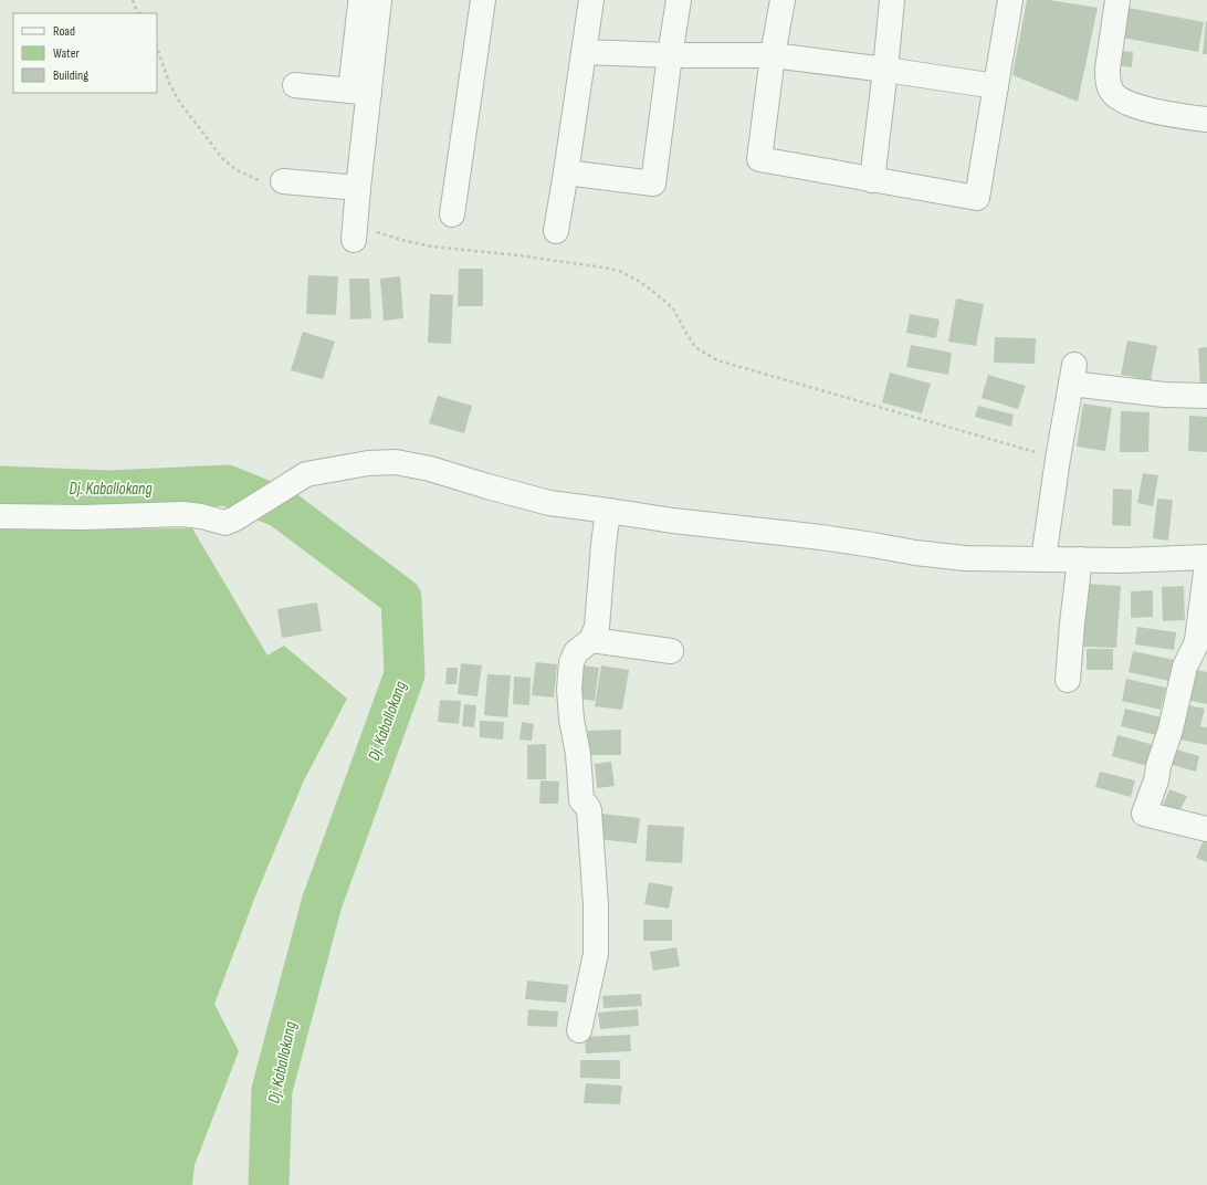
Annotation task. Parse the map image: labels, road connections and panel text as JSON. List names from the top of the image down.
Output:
{
  "water": ["Dj. Kaballokang"],
  "legend": ["Road", "Water", "Building"]
}
